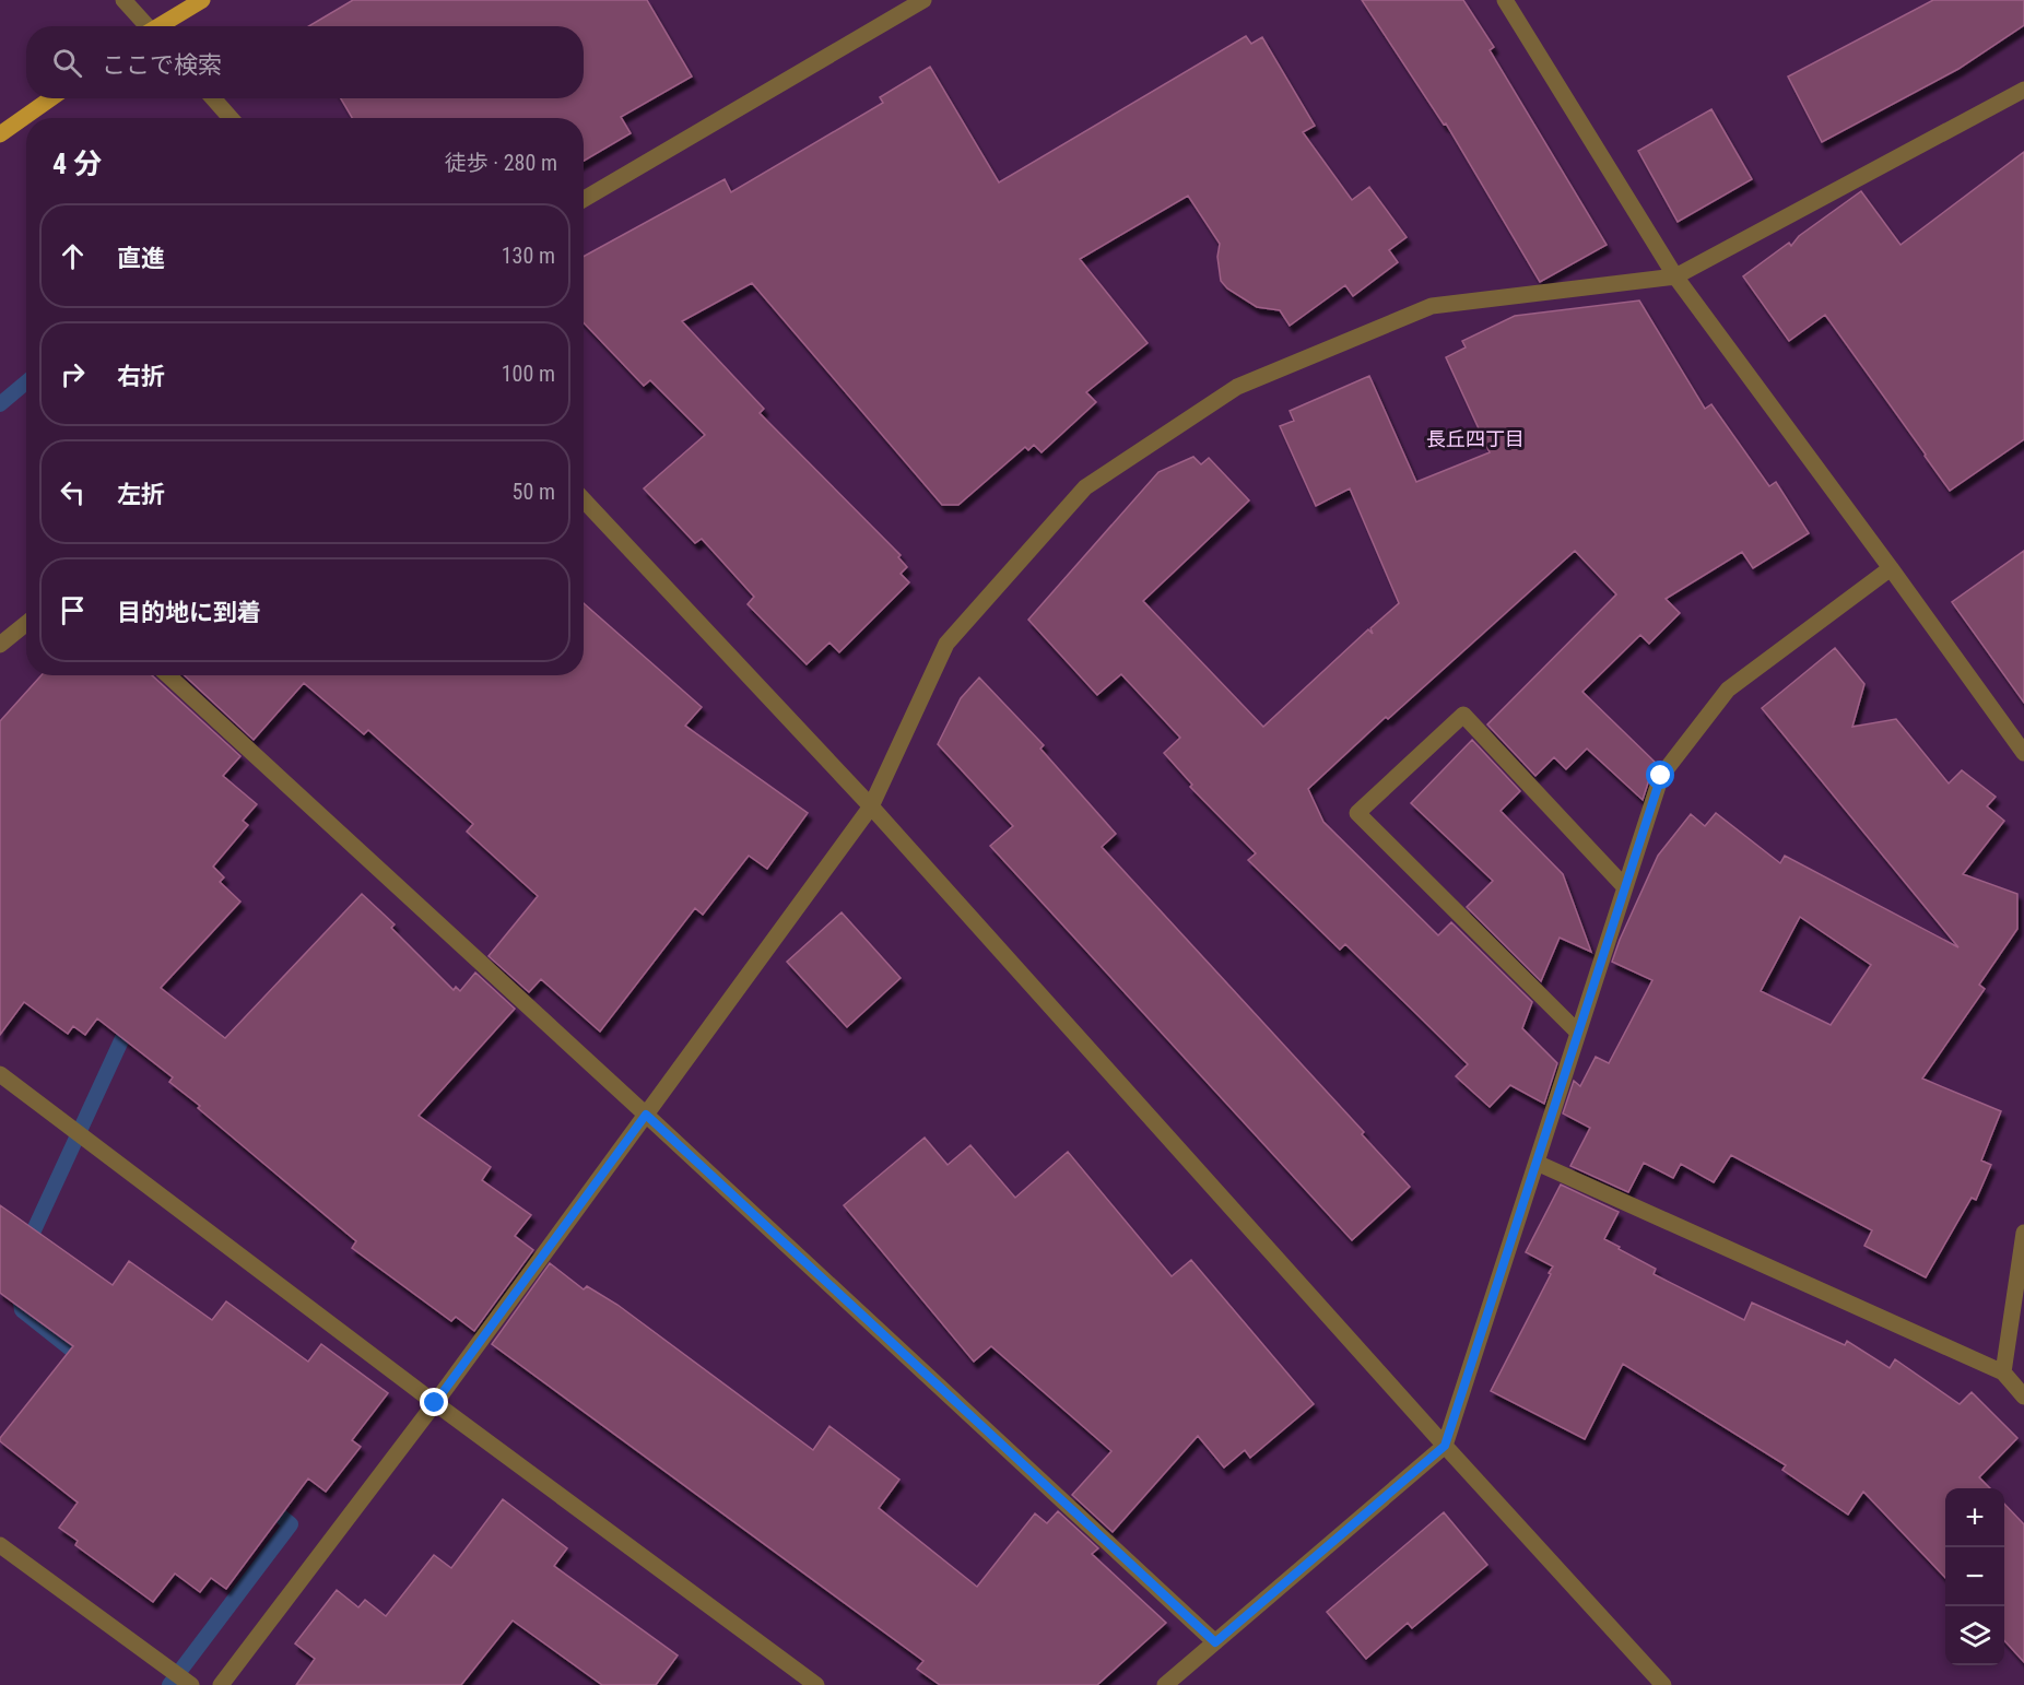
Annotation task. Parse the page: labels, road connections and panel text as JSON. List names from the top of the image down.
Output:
{
  "districts": ["長丘四丁目"],
  "page": {
    "search": "ここで検索",
    "heading": ["4 分", "徒歩 · 280 m"],
    "list": [
      ["直進", "130 m"],
      ["右折", "100 m"],
      ["左折", "50 m"],
      "目的地に到着"
    ],
    "map_buttons": ["+", "−"]
  }
}
